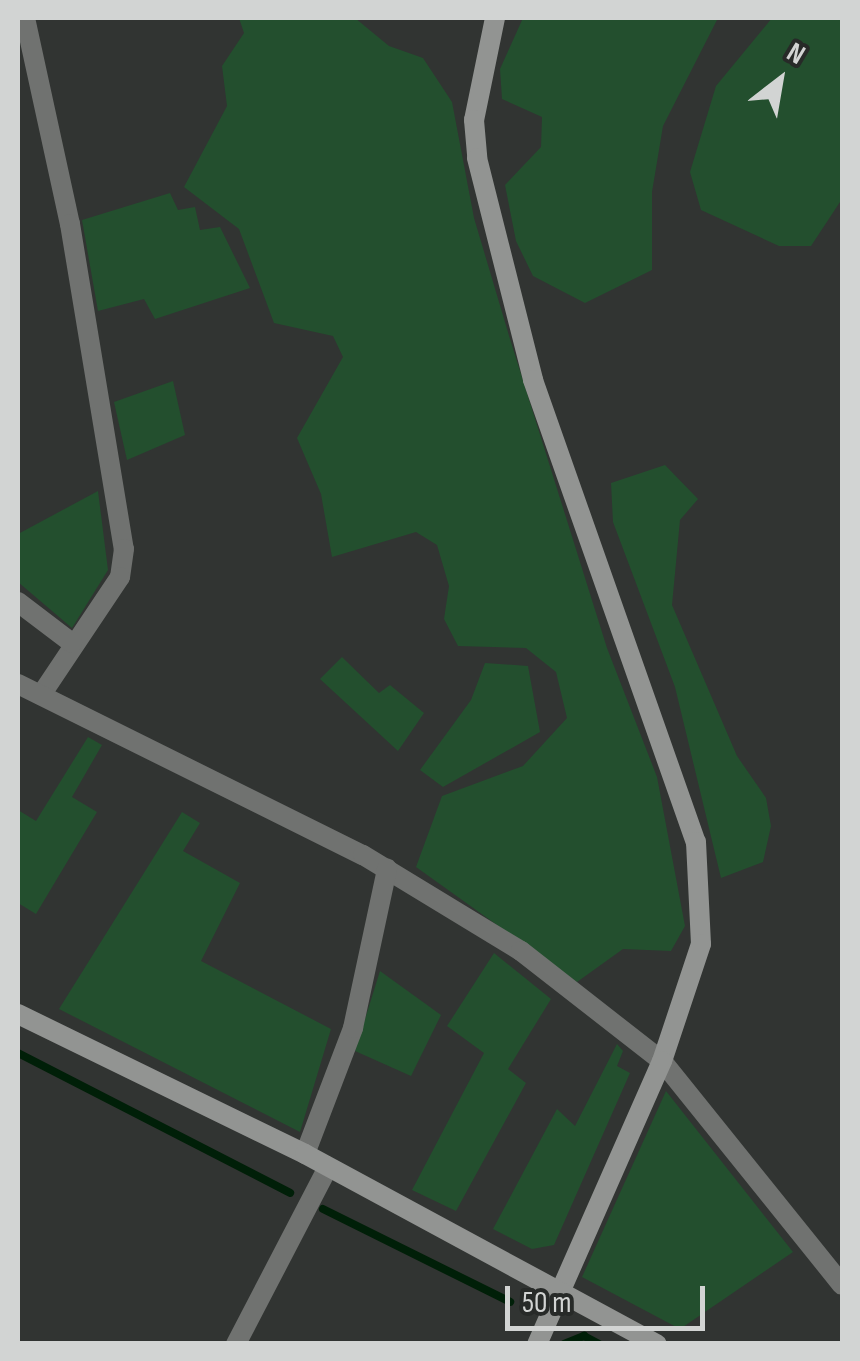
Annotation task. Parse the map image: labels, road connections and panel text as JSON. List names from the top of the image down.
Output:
{
  "scale_bar": "50 m",
  "north": "top right"
}
